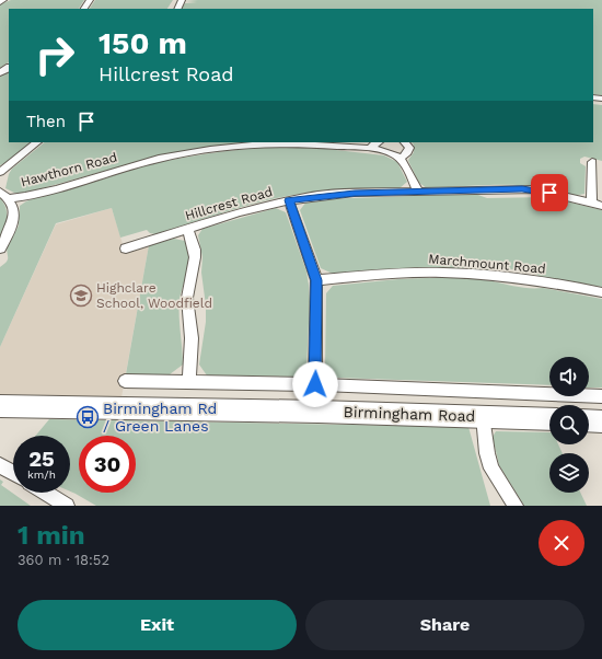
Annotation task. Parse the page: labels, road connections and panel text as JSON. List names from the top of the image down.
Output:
{
  "streets": {
    "main road": ["Birmingham Road"],
    "street": ["Hawthorn Road", "Hillcrest Road", "Marchmount Road"]
  },
  "places": {
    "school or university": ["Highclare School, Woodfield"],
    "bus stop": ["Birmingham Rd / Green Lanes"]
  },
  "page": {
    "turn": ["150 m", "Hillcrest Road"],
    "then": "Then",
    "speed": "25 km/h",
    "limit": "30",
    "heading": ["1 min", "360 m · 18:52"],
    "buttons": ["Exit", "Share"]
  }
}
